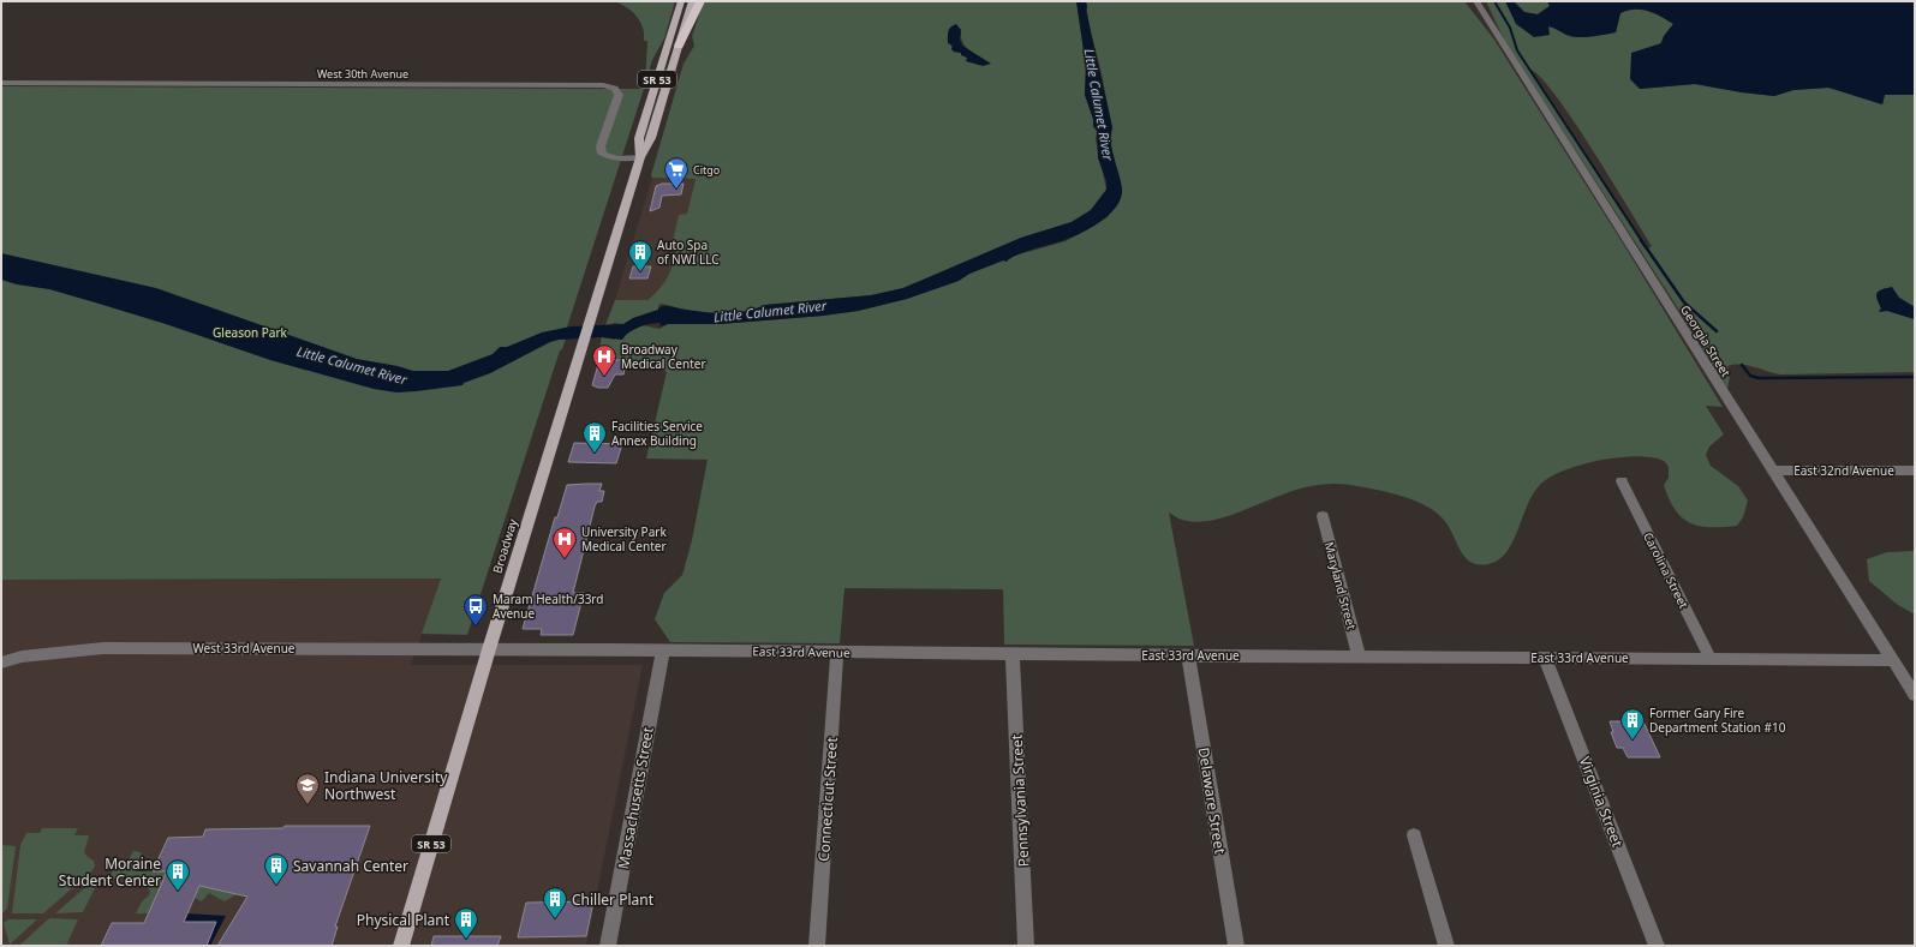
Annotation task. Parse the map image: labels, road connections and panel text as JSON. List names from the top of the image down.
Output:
{
  "streets": {
    "main road": ["SR 53", "Broadway"],
    "street": [
      "West 30th Avenue",
      "Georgia Street",
      "East 32nd Avenue",
      "Carolina Street",
      "Maryland Street",
      "West 33rd Avenue",
      "East 33rd Avenue",
      "Massachusetts Street",
      "Connecticut Street",
      "Pennsylvania Street",
      "Delaware Street",
      "Virginia Street"
    ]
  },
  "crossings": [
    ["West 30th Avenue", "Broadway"],
    ["Georgia Street", "East 32nd Avenue"],
    ["Georgia Street", "East 33rd Avenue"],
    ["Broadway", "West 33rd Avenue"],
    ["Broadway", "East 33rd Avenue"],
    ["Carolina Street", "East 33rd Avenue"],
    ["Maryland Street", "East 33rd Avenue"],
    ["West 33rd Avenue", "East 33rd Avenue"],
    ["East 33rd Avenue", "Massachusetts Street"],
    ["East 33rd Avenue", "Connecticut Street"],
    ["East 33rd Avenue", "Pennsylvania Street"],
    ["East 33rd Avenue", "Delaware Street"],
    ["East 33rd Avenue", "Virginia Street"]
  ],
  "water": ["Little Calumet River"],
  "parks": ["Gleason Park"],
  "places": {
    "supermarket": ["Citgo"],
    "building": [
      "Auto Spa of NWI LLC",
      "Facilities Service Annex Building",
      "Former Gary Fire Department Station #10",
      "Savannah Center",
      "Moraine Student Center",
      "Chiller Plant",
      "Physical Plant"
    ],
    "hospital": ["Broadway Medical Center", "University Park Medical Center"],
    "bus stop": ["Maram Health/33rd Avenue"],
    "school or university": ["Indiana University Northwest"]
  }
}
